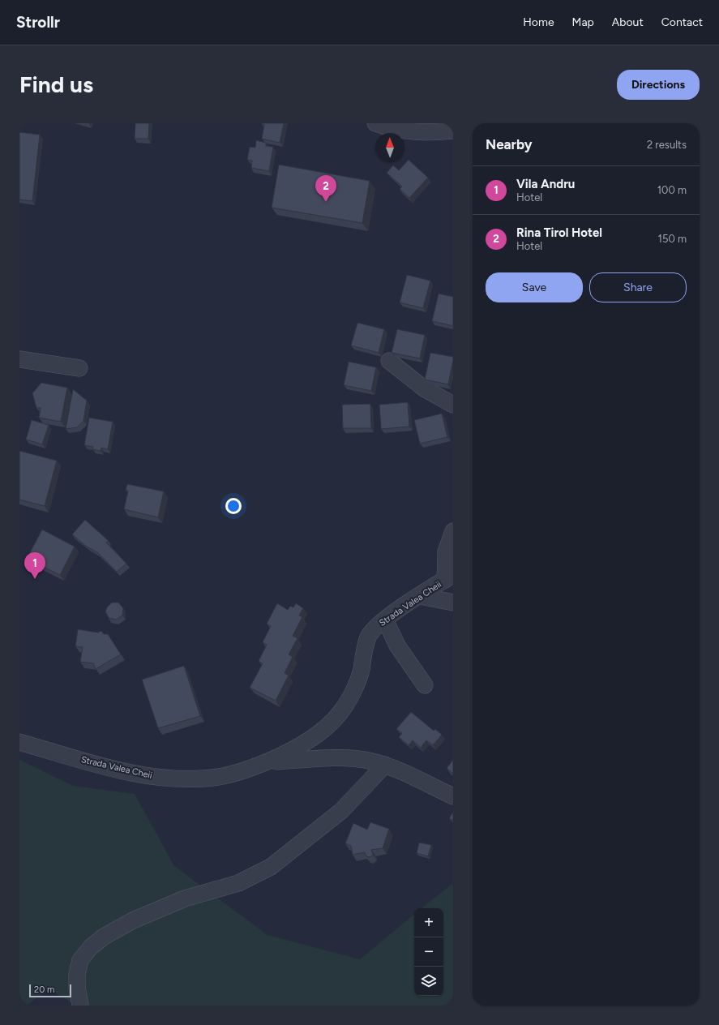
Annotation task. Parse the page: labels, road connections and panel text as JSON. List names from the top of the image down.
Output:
{
  "streets": {
    "street": ["Strada Valea Cheii"]
  },
  "scale_bar": "20 m",
  "north": "top",
  "page": {
    "header": "Strollr",
    "nav": [
      "Home",
      "Map",
      "About",
      "Contact"
    ],
    "buttons": [
      "Directions",
      ["Save", "Share"]
    ],
    "title": "Find us",
    "heading": ["Nearby", "2 results"],
    "list": [
      {
        "mark": "1",
        "name": "Vila Andru",
        "note": "Hotel",
        "value": "100 m"
      },
      {
        "mark": "2",
        "name": "Rina Tirol Hotel",
        "note": "Hotel",
        "value": "150 m"
      }
    ],
    "pins": ["2", "1"],
    "map_buttons": ["+", "−"],
    "scale": "20 m"
  }
}
